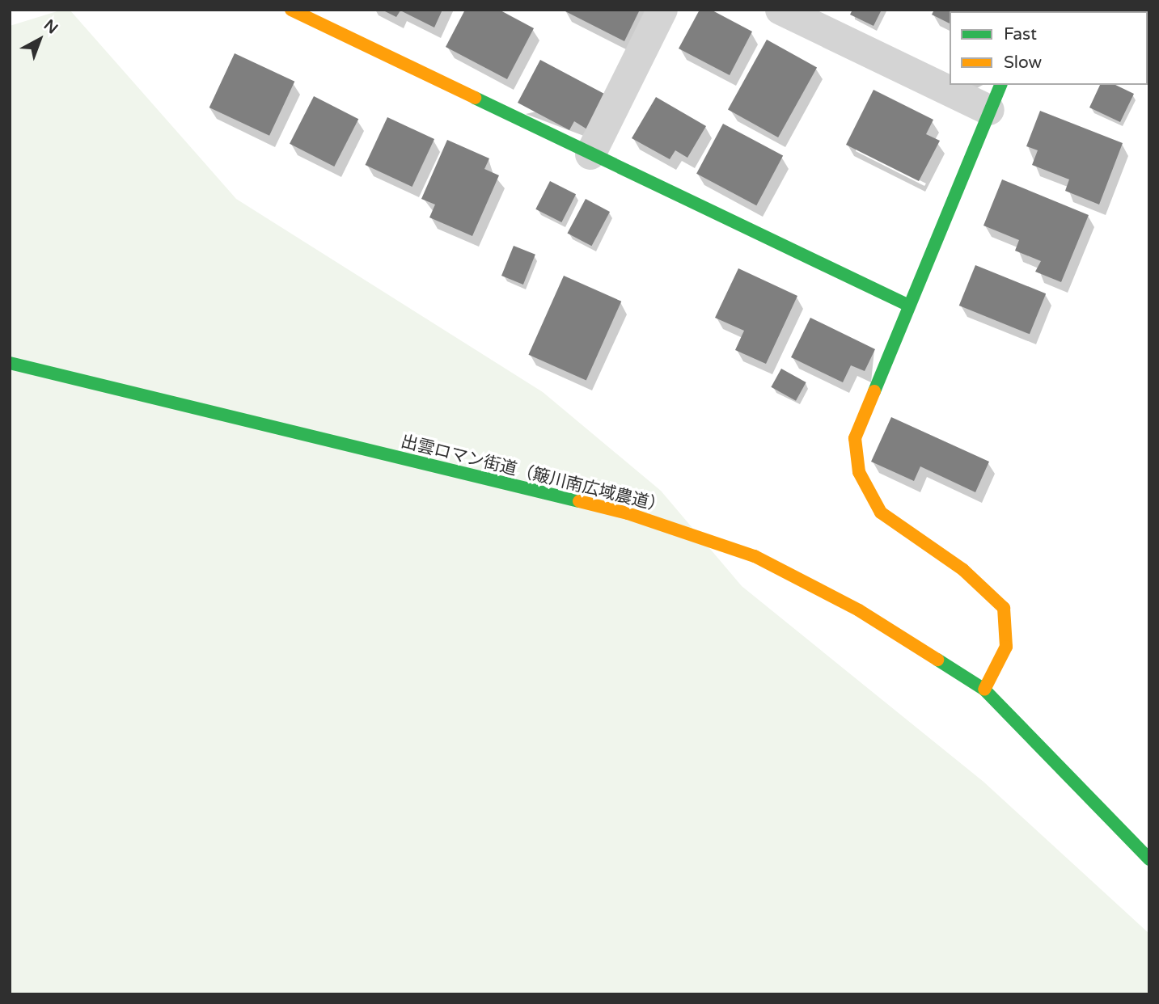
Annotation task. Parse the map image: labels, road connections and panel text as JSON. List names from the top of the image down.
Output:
{
  "streets": {
    "street": ["出雲ロマン街道（簸川南広域農道）"]
  },
  "legend": ["Fast", "Slow"],
  "north": "top right"
}
